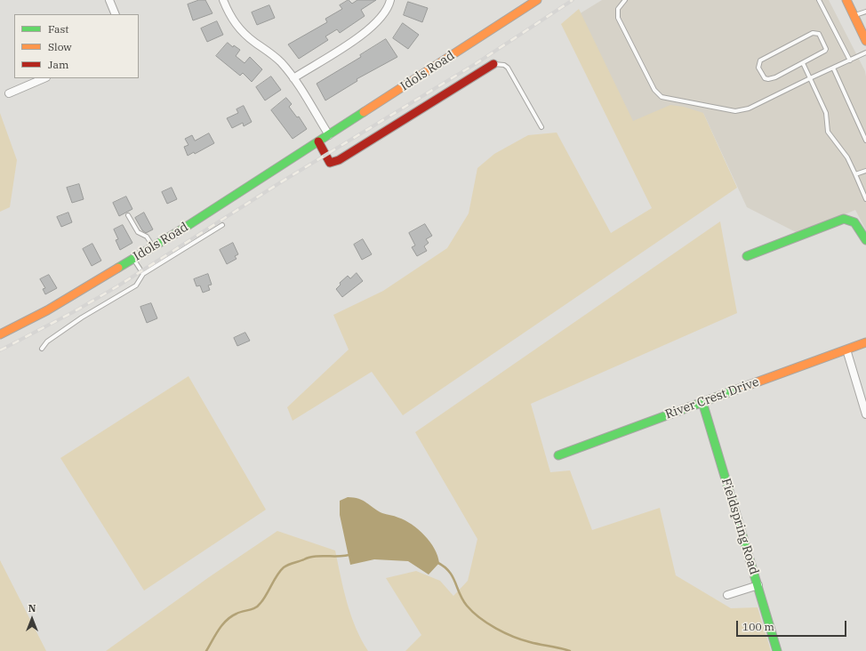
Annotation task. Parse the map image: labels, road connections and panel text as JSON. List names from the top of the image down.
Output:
{
  "streets": {
    "street": ["Idols Road", "River Crest Drive", "Fieldspring Road"]
  },
  "crossings": [
    ["River Crest Drive", "Fieldspring Road"]
  ],
  "legend": ["Fast", "Slow", "Jam"],
  "scale_bar": "100 m",
  "north": "top"
}
